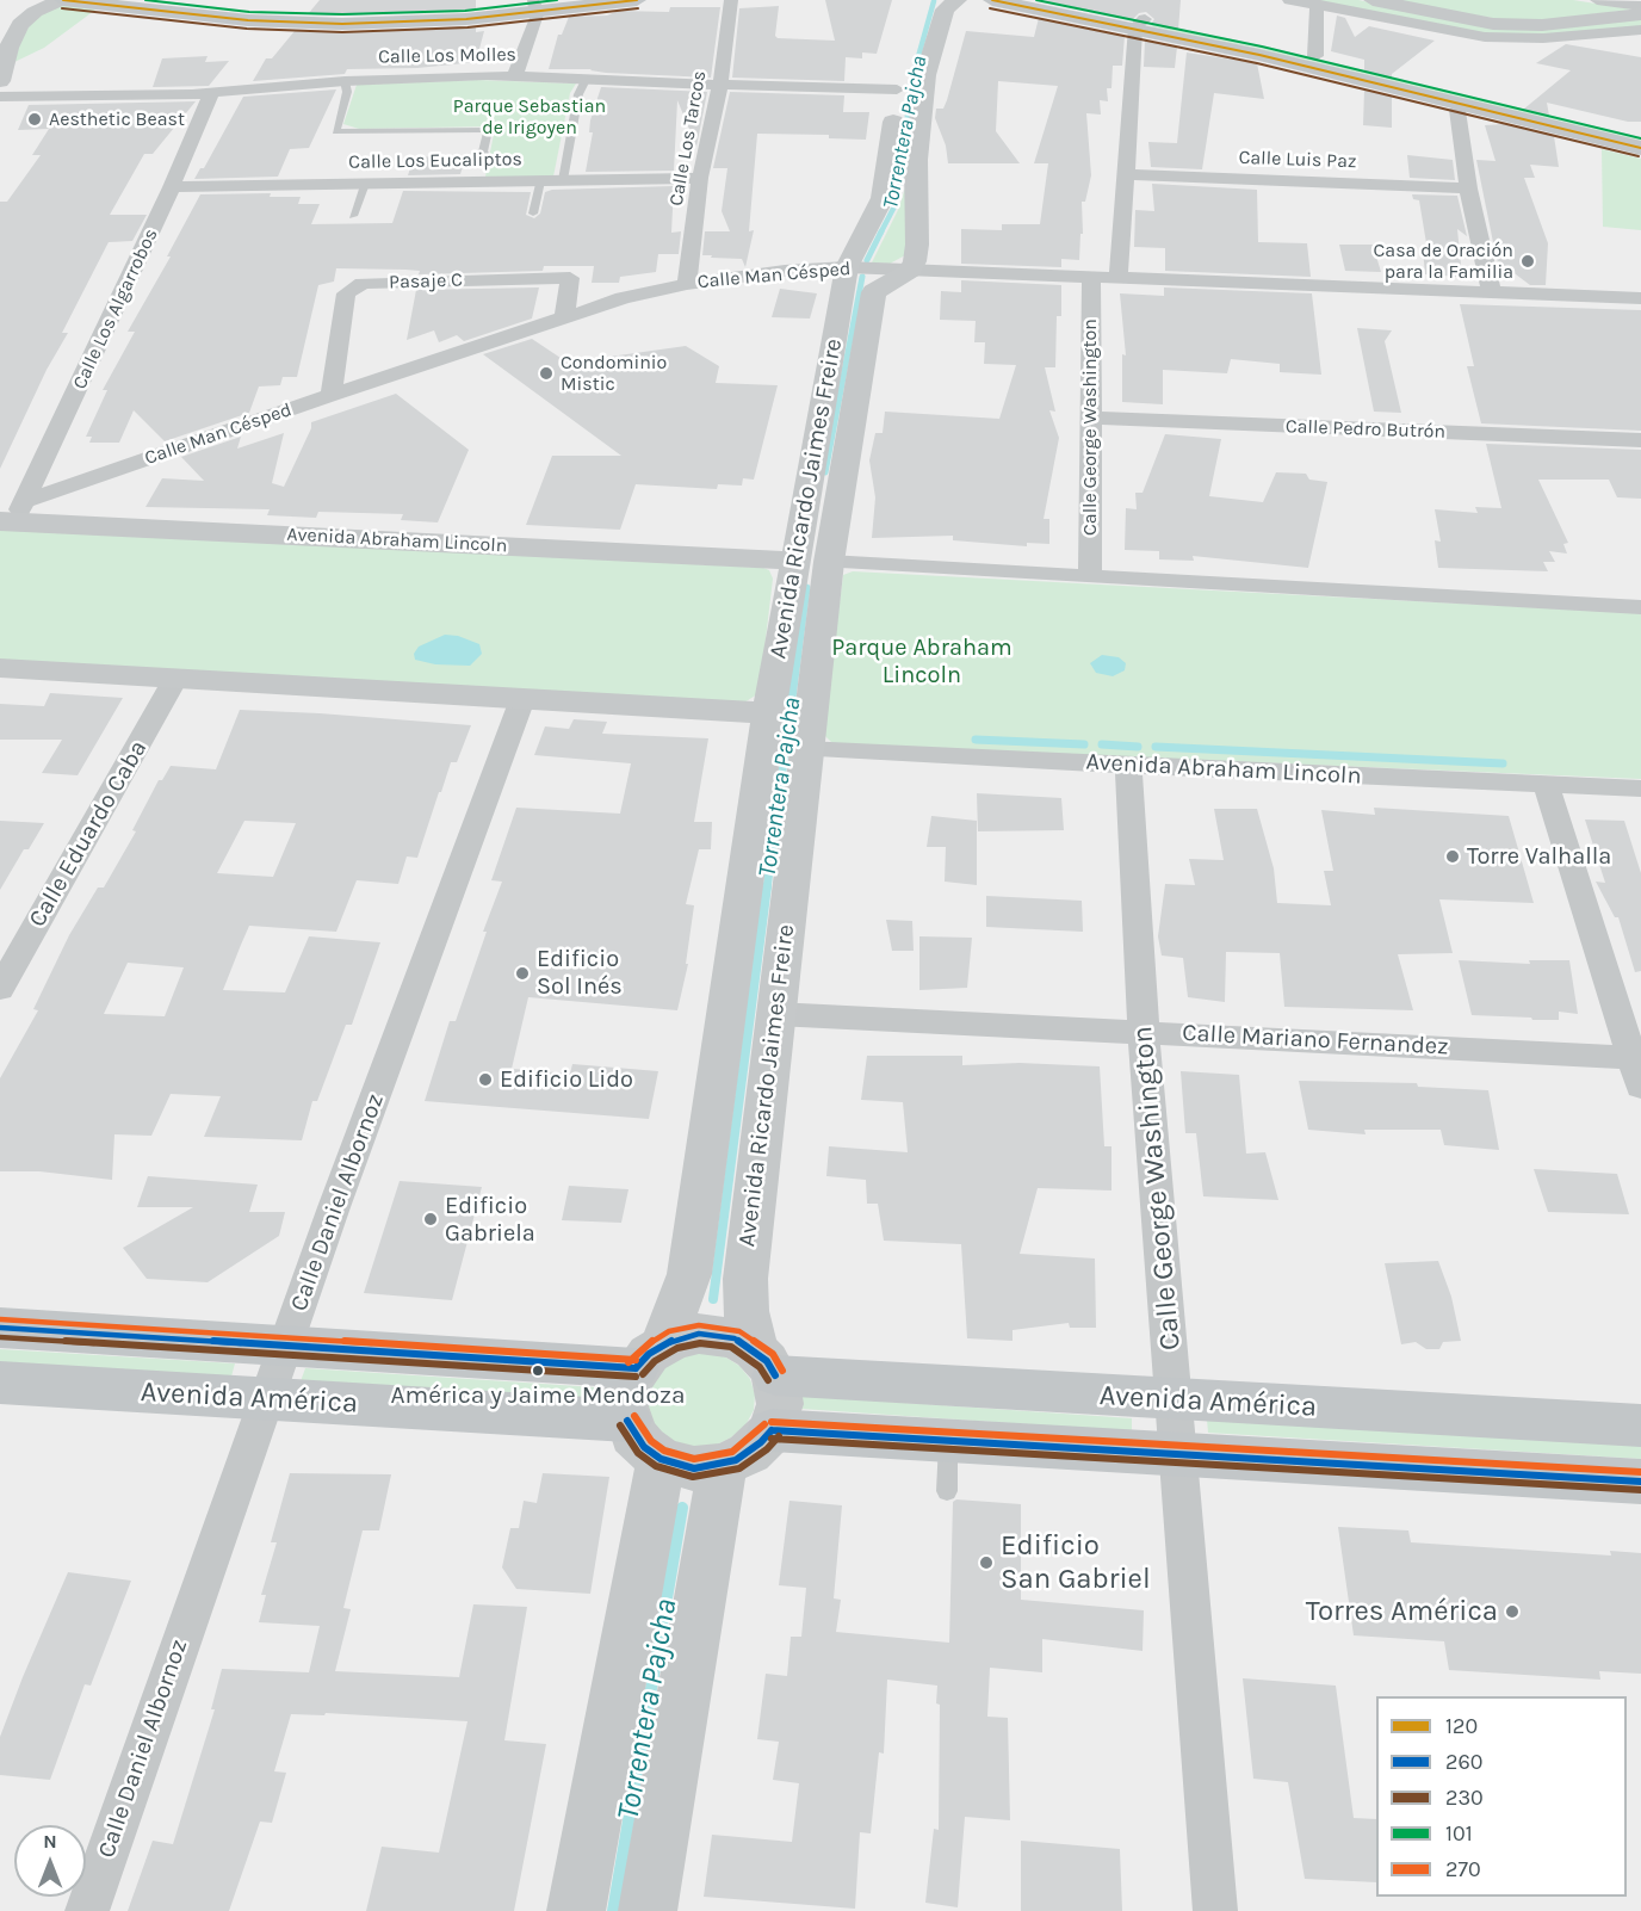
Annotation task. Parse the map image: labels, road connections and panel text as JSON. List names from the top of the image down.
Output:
{
  "streets": {
    "main road": ["Avenida Ricardo Jaimes Freire", "Avenida Abraham Lincoln", "Avenida América"],
    "street": [
      "Calle Los Molles",
      "Calle Los Tarcos",
      "Calle Luis Paz",
      "Calle Los Eucaliptos",
      "Calle Man Césped",
      "Pasaje C",
      "Calle Los Algarrobos",
      "Calle George Washington",
      "Calle Pedro Butrón",
      "Calle Eduardo Caba",
      "Calle Mariano Fernandez",
      "Calle Daniel Albornoz"
    ]
  },
  "crossings": [
    ["Calle Los Molles", "Calle Los Tarcos"],
    ["Calle Los Molles", "Calle Los Algarrobos"],
    ["Calle Los Molles", "Avenida Ricardo Jaimes Freire"],
    ["Calle Los Tarcos", "Calle Los Eucaliptos"],
    ["Calle Los Tarcos", "Calle Man Césped"],
    ["Calle Los Eucaliptos", "Calle Los Algarrobos"],
    ["Calle Man Césped", "Pasaje C"],
    ["Calle Man Césped", "Calle Los Algarrobos"],
    ["Calle Man Césped", "Calle George Washington"],
    ["Calle Man Césped", "Avenida Ricardo Jaimes Freire"],
    ["Calle Man Césped", "Avenida Abraham Lincoln"],
    ["Calle Los Algarrobos", "Avenida Abraham Lincoln"],
    ["Calle George Washington", "Calle Pedro Butrón"],
    ["Calle George Washington", "Avenida Abraham Lincoln"],
    ["Calle George Washington", "Calle Mariano Fernandez"],
    ["Calle George Washington", "Avenida América"],
    ["Avenida Ricardo Jaimes Freire", "Avenida Abraham Lincoln"],
    ["Avenida Ricardo Jaimes Freire", "Calle Mariano Fernandez"],
    ["Avenida Ricardo Jaimes Freire", "Avenida América"],
    ["Calle Daniel Albornoz", "Avenida América"]
  ],
  "water": ["Torrentera Pajcha"],
  "parks": ["Parque Sebastian de Irigoyen", "Parque Abraham Lincoln"],
  "places": [
    "Aesthetic Beast",
    "Casa de Oración para la Familia",
    "Condominio Mistic",
    "Torre Valhalla",
    "Edificio Sol Inés",
    "Edificio Lido",
    "Edificio Gabriela",
    "América y Jaime Mendoza",
    "Edificio San Gabriel",
    "Torres América"
  ],
  "lines": [
    "transit line 120",
    "transit line 101",
    "transit line 230",
    "transit line 270",
    "transit line 260"
  ],
  "legend": [
    "120",
    "260",
    "230",
    "101",
    "270"
  ],
  "north": "top"
}
